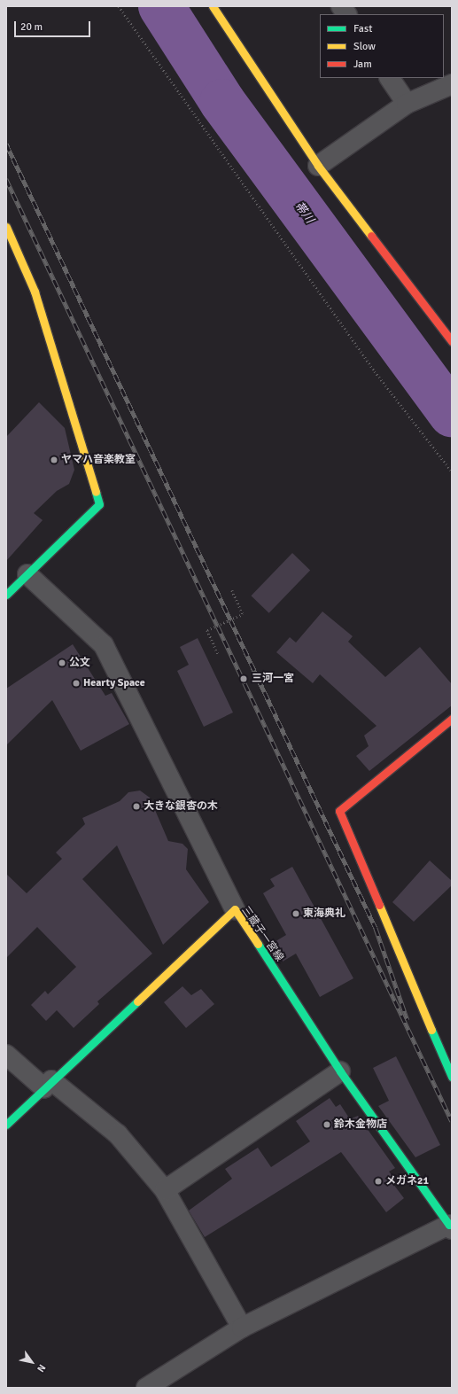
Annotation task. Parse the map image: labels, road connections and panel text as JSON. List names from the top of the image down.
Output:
{
  "streets": {
    "street": ["三蔵子一宮線"]
  },
  "water": ["帯川"],
  "places": [
    "ヤマハ音楽教室",
    "公文",
    "三河一宮",
    "Hearty Space",
    "大きな銀杏の木",
    "東海典礼",
    "鈴木金物店",
    "メガネ21"
  ],
  "legend": ["Fast", "Slow", "Jam"],
  "scale_bar": "20 m",
  "north": "bottom right"
}
